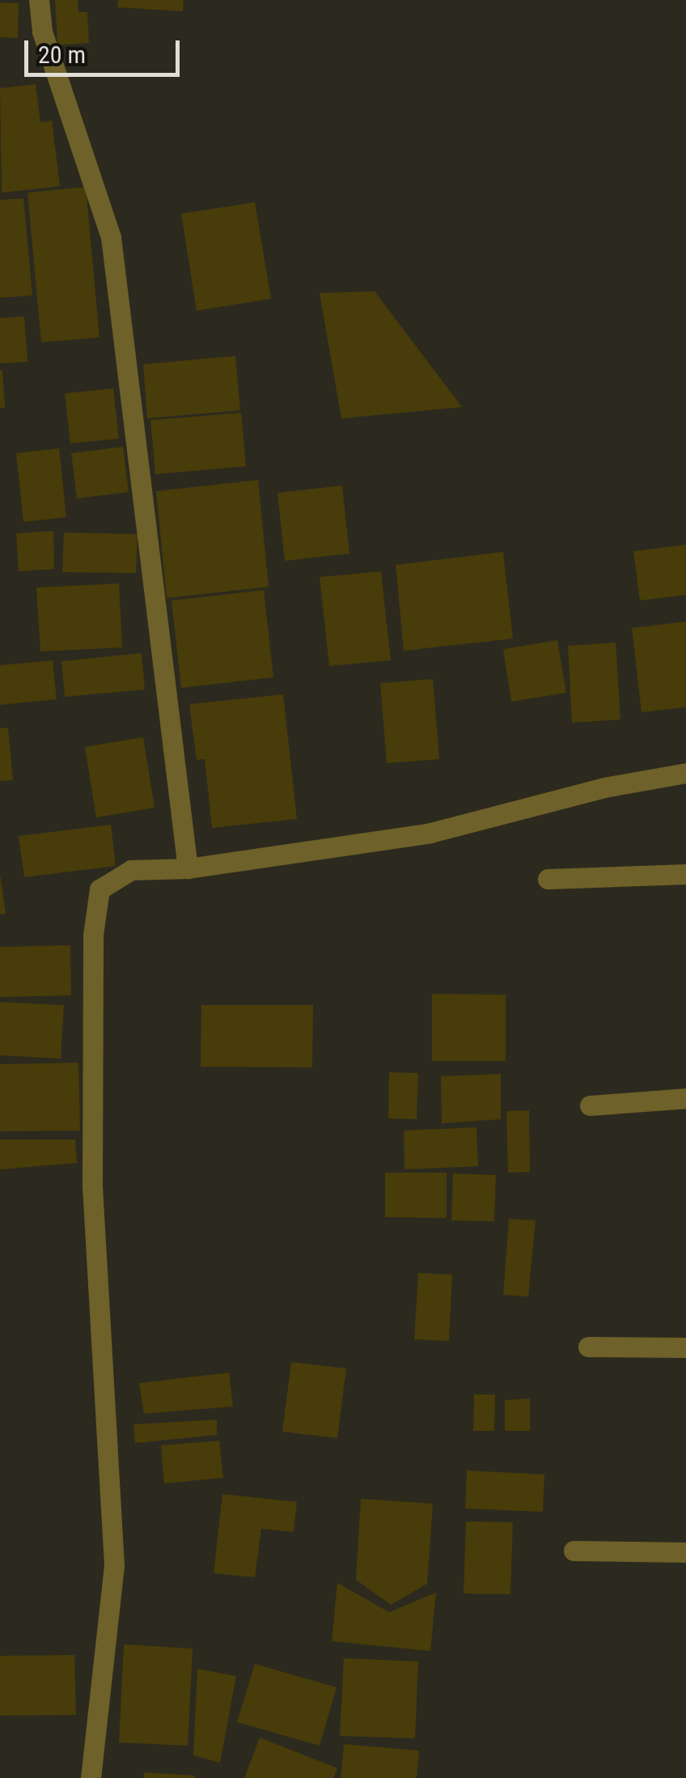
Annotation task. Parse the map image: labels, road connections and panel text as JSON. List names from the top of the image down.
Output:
{
  "scale_bar": "20 m"
}
